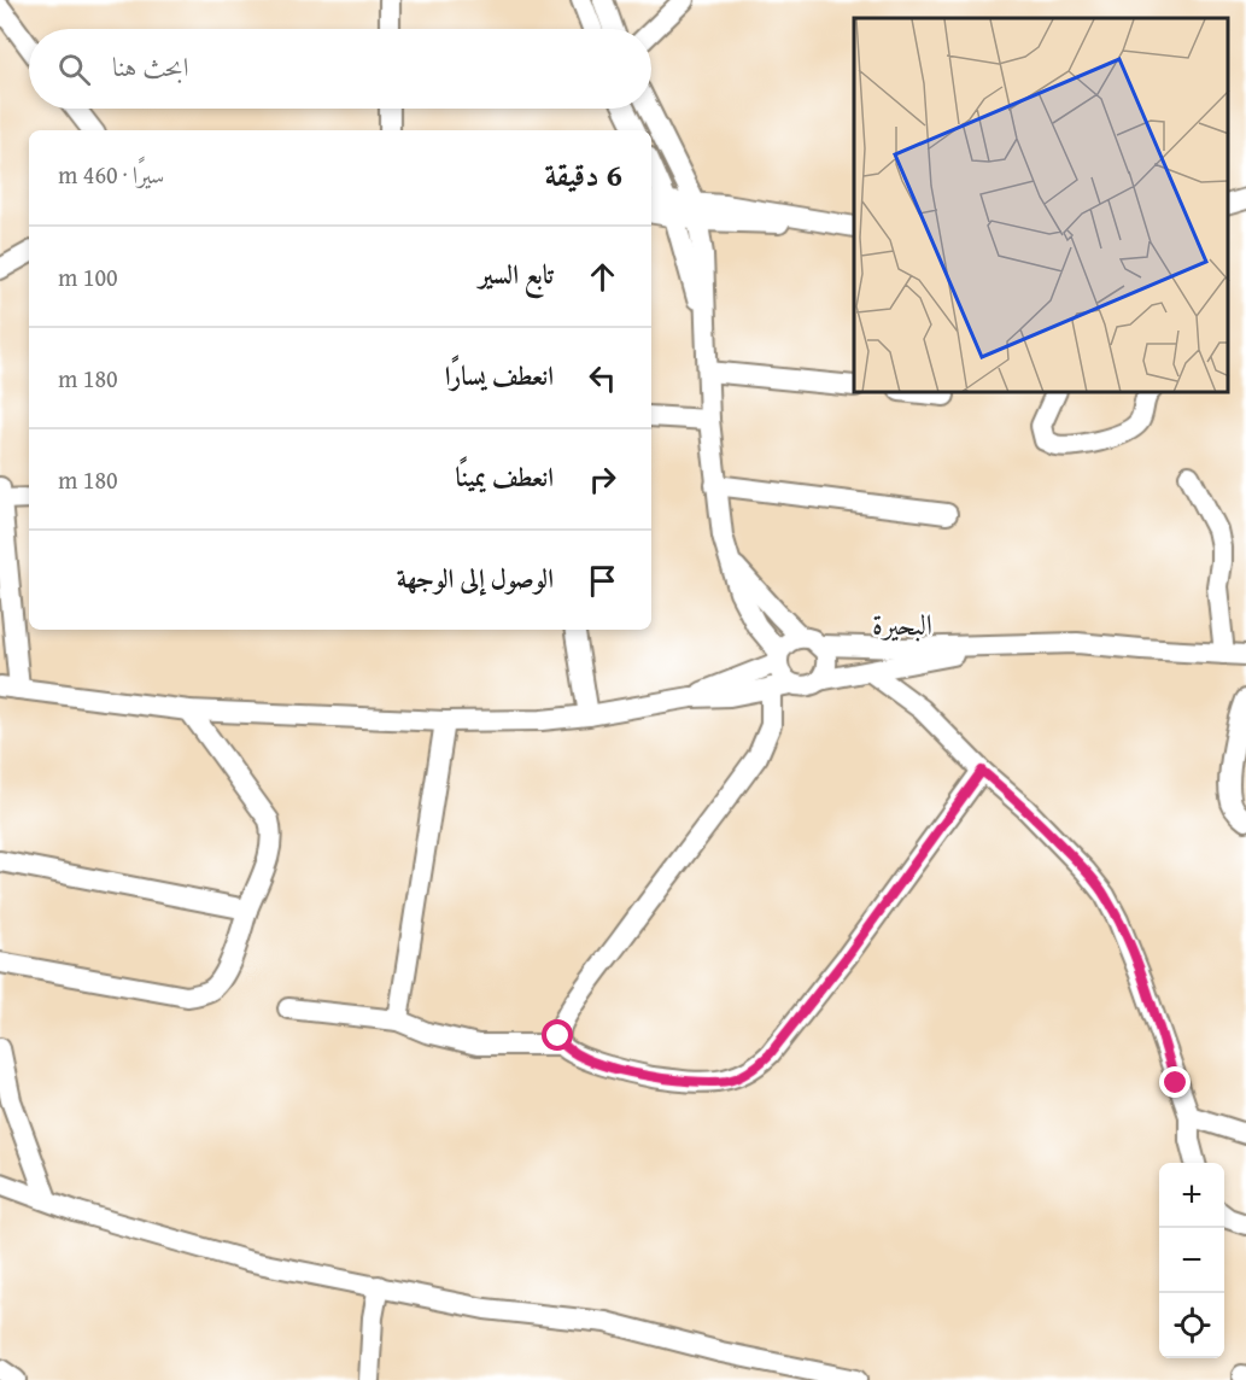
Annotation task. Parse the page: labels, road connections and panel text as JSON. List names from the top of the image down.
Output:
{
  "districts": ["البحيرة"],
  "page": {
    "search": "ابحث هنا",
    "heading": ["6 دقيقة", "سيرًا · 460 m"],
    "list": [
      ["تابع السير", "100 m"],
      ["انعطف يسارًا", "180 m"],
      ["انعطف يمينًا", "180 m"],
      "الوصول إلى الوجهة"
    ],
    "map_buttons": ["+", "−"]
  }
}
